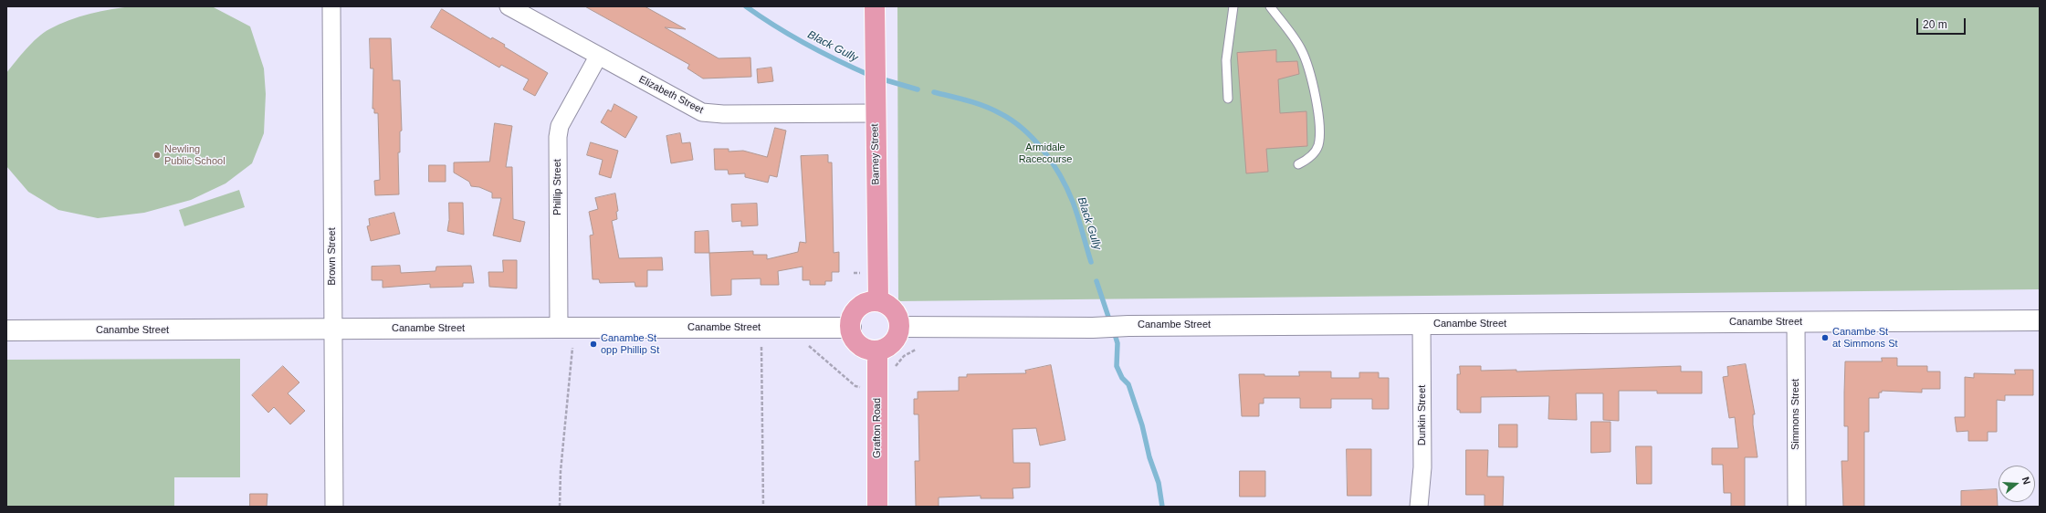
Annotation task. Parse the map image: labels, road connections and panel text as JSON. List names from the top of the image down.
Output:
{
  "streets": {
    "main road": ["Barney Street", "Grafton Road"],
    "street": [
      "Elizabeth Street",
      "Phillip Street",
      "Brown Street",
      "Canambe Street",
      "Simmons Street",
      "Dunkin Street"
    ]
  },
  "crossings": [
    ["Elizabeth Street", "Barney Street"],
    ["Elizabeth Street", "Phillip Street"],
    ["Barney Street", "Canambe Street"],
    ["Barney Street", "Grafton Road"],
    ["Phillip Street", "Canambe Street"],
    ["Brown Street", "Canambe Street"],
    ["Canambe Street", "Simmons Street"],
    ["Canambe Street", "Dunkin Street"],
    ["Canambe Street", "Grafton Road"]
  ],
  "water": ["Black Gully"],
  "parks": ["Armidale Racecourse"],
  "places": ["Newling Public School", "Canambe St at Simmons St", "Canambe St opp Phillip St"],
  "scale_bar": "20 m",
  "north": "right"
}
